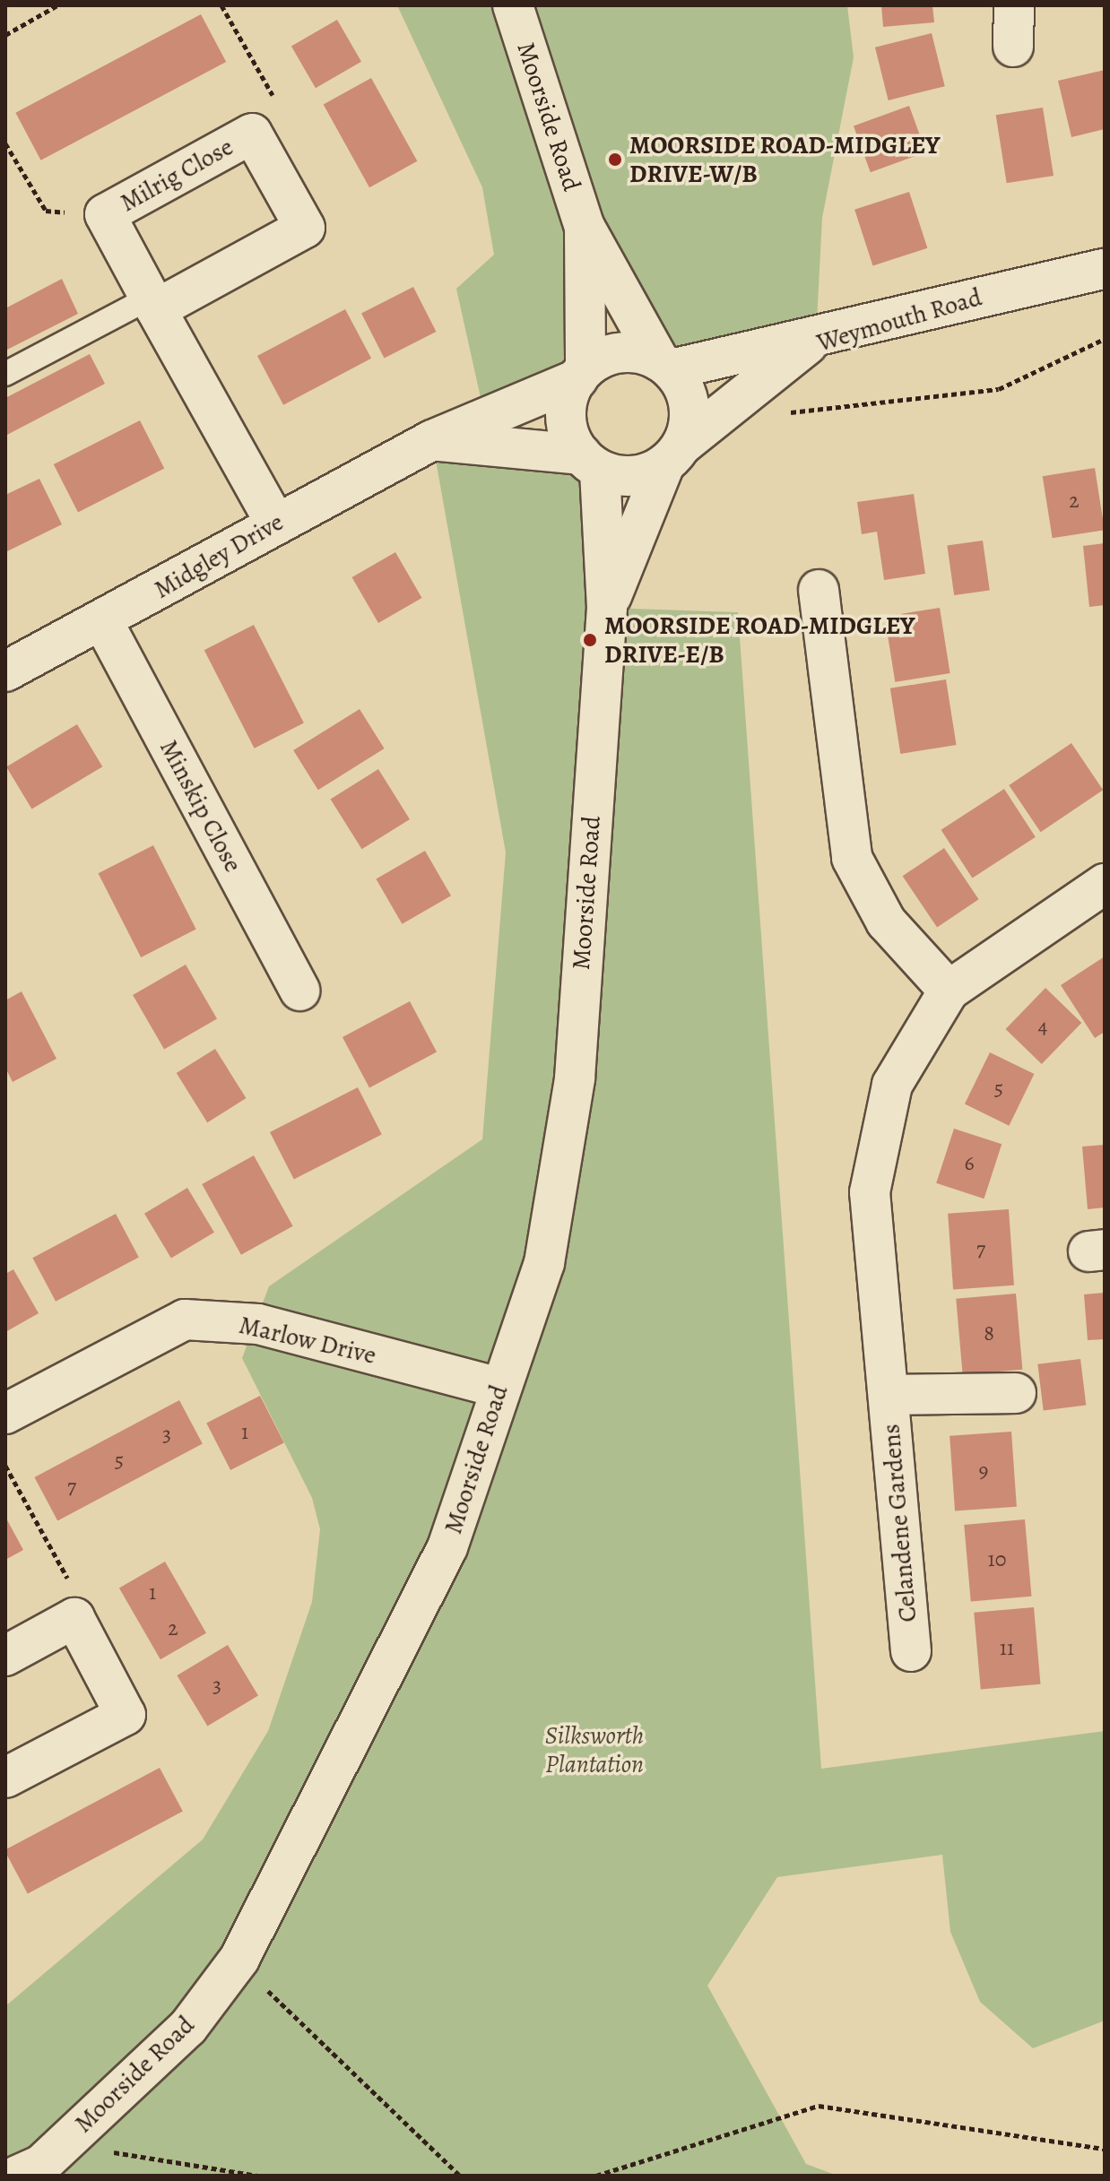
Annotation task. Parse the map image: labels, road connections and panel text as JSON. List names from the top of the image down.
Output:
{
  "streets": {
    "street": [
      "Moorside Road",
      "Milrig Close",
      "Weymouth Road",
      "Midgley Drive",
      "Minskip Close",
      "Marlow Drive",
      "Celandene Gardens"
    ]
  },
  "crossings": [
    ["Moorside Road", "Weymouth Road"],
    ["Moorside Road", "Midgley Drive"],
    ["Moorside Road", "Marlow Drive"],
    ["Milrig Close", "Midgley Drive"],
    ["Weymouth Road", "Midgley Drive"],
    ["Midgley Drive", "Minskip Close"]
  ],
  "parks": ["Silksworth Plantation"],
  "places": ["MOORSIDE ROAD-MIDGLEY DRIVE-W/B", "MOORSIDE ROAD-MIDGLEY DRIVE-E/B"],
  "house_numbers": [
    "2",
    "4",
    "5",
    "6",
    "7",
    "8",
    "1",
    "3",
    "5",
    "9",
    "7",
    "10",
    "1",
    "2",
    "11",
    "3"
  ]
}
